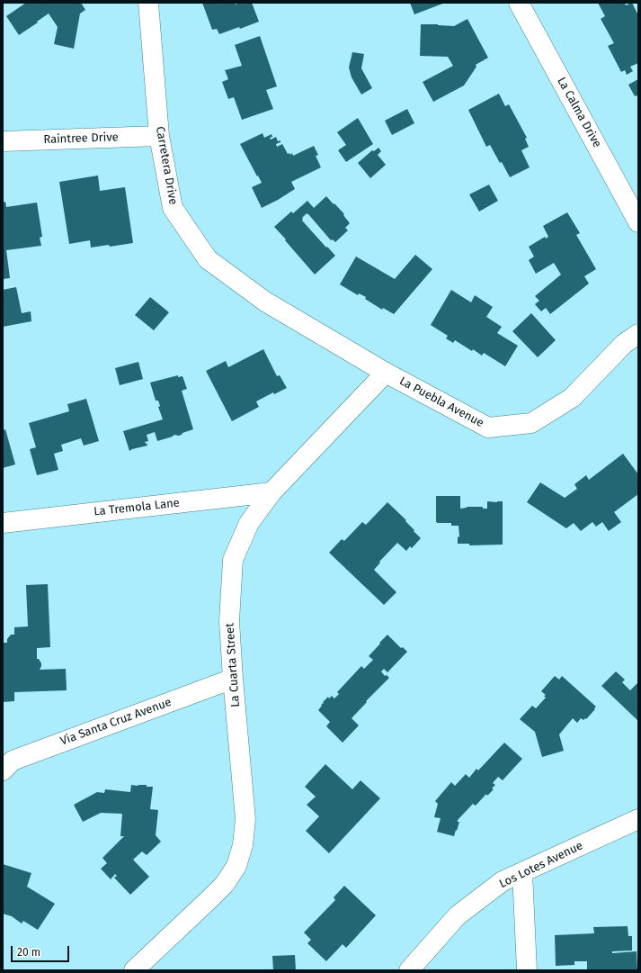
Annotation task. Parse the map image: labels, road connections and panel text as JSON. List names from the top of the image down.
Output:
{
  "streets": {
    "street": [
      "La Calma Drive",
      "Raintree Drive",
      "Carretera Drive",
      "La Puebla Avenue",
      "La Tremola Lane",
      "La Cuarta Street",
      "Via Santa Cruz Avenue",
      "Los Lotes Avenue"
    ]
  },
  "crossings": [
    ["Raintree Drive", "Carretera Drive"],
    ["Carretera Drive", "La Puebla Avenue"],
    ["Carretera Drive", "La Cuarta Street"],
    ["La Puebla Avenue", "La Cuarta Street"],
    ["La Tremola Lane", "La Cuarta Street"],
    ["La Cuarta Street", "Via Santa Cruz Avenue"]
  ],
  "scale_bar": "20 m"
}
